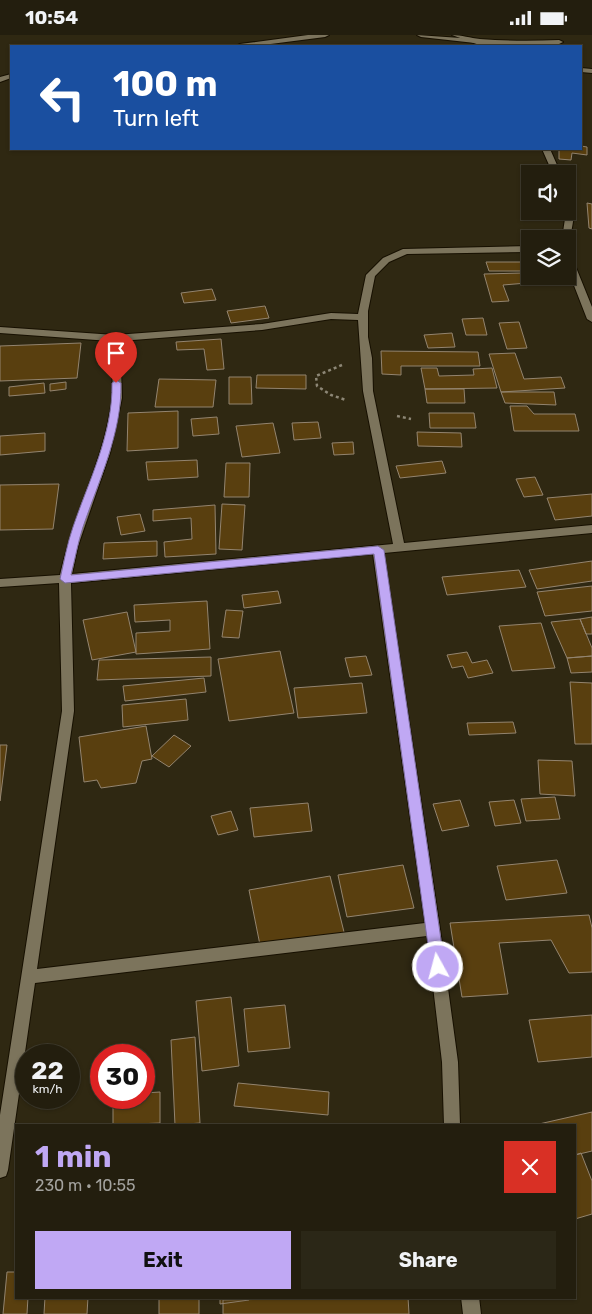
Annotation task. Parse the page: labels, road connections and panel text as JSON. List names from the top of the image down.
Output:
{
  "page": {
    "status": "10:54",
    "turn": ["100 m", "Turn left"],
    "speed": "22 km/h",
    "limit": "30",
    "heading": ["1 min", "230 m · 10:55"],
    "buttons": ["Exit", "Share"]
  }
}
